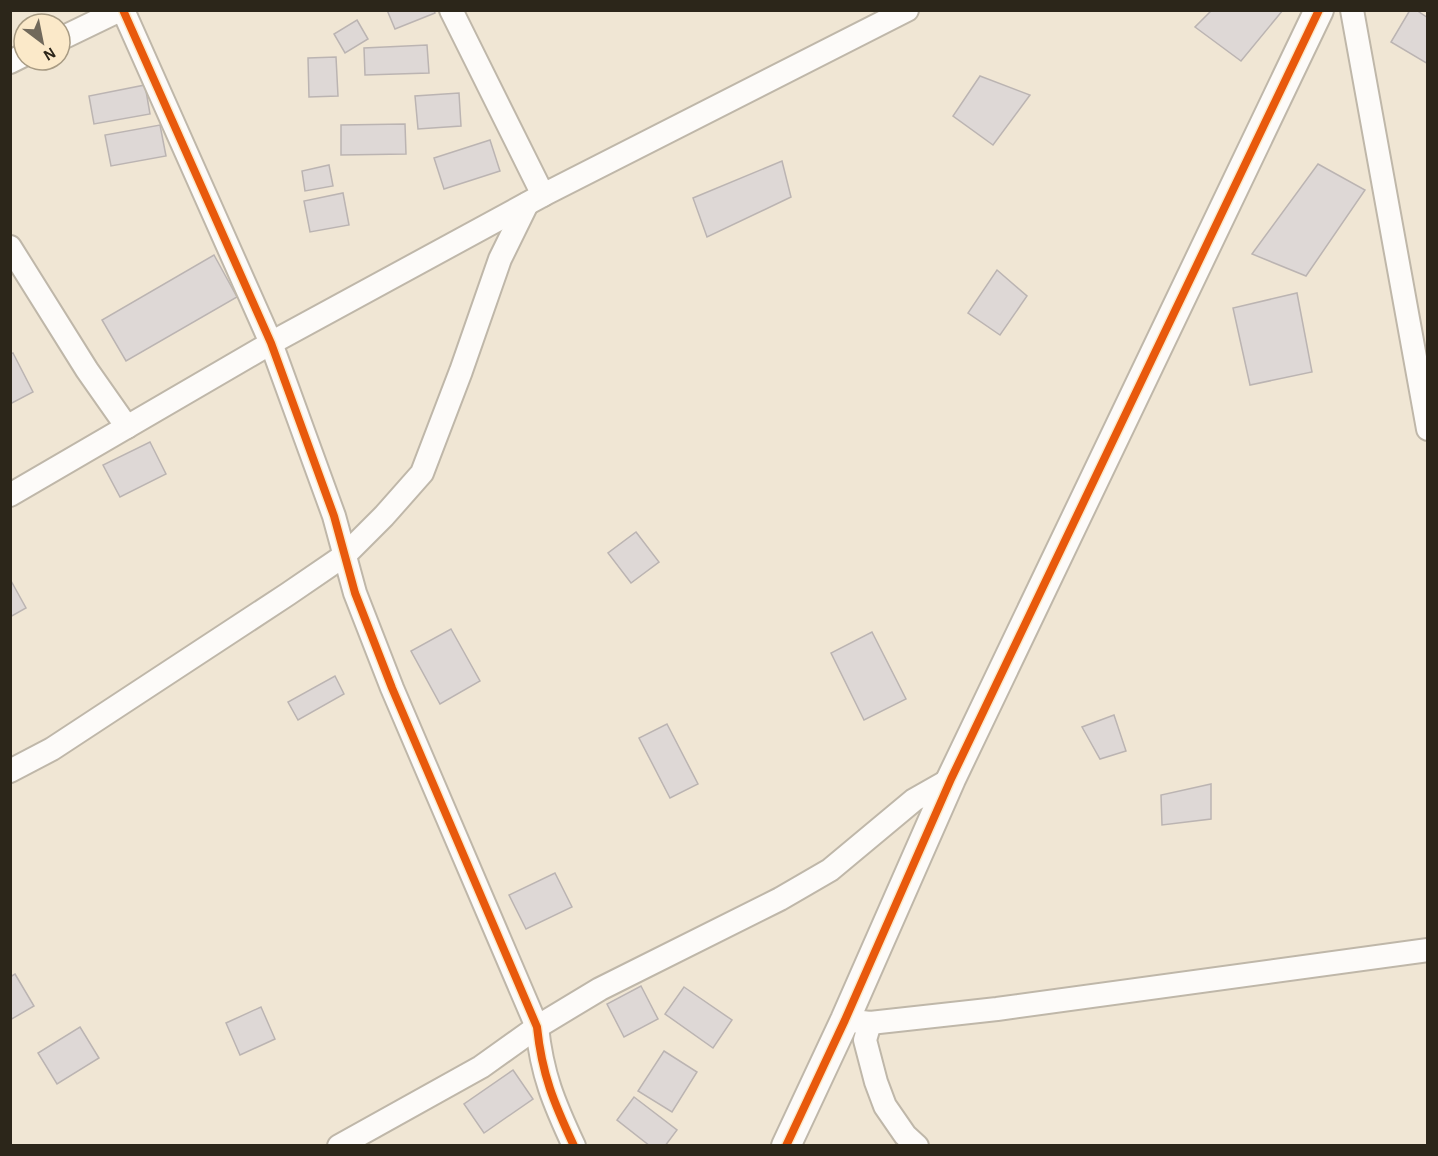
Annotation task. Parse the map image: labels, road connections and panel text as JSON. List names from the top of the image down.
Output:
{
  "north": "bottom right"
}
